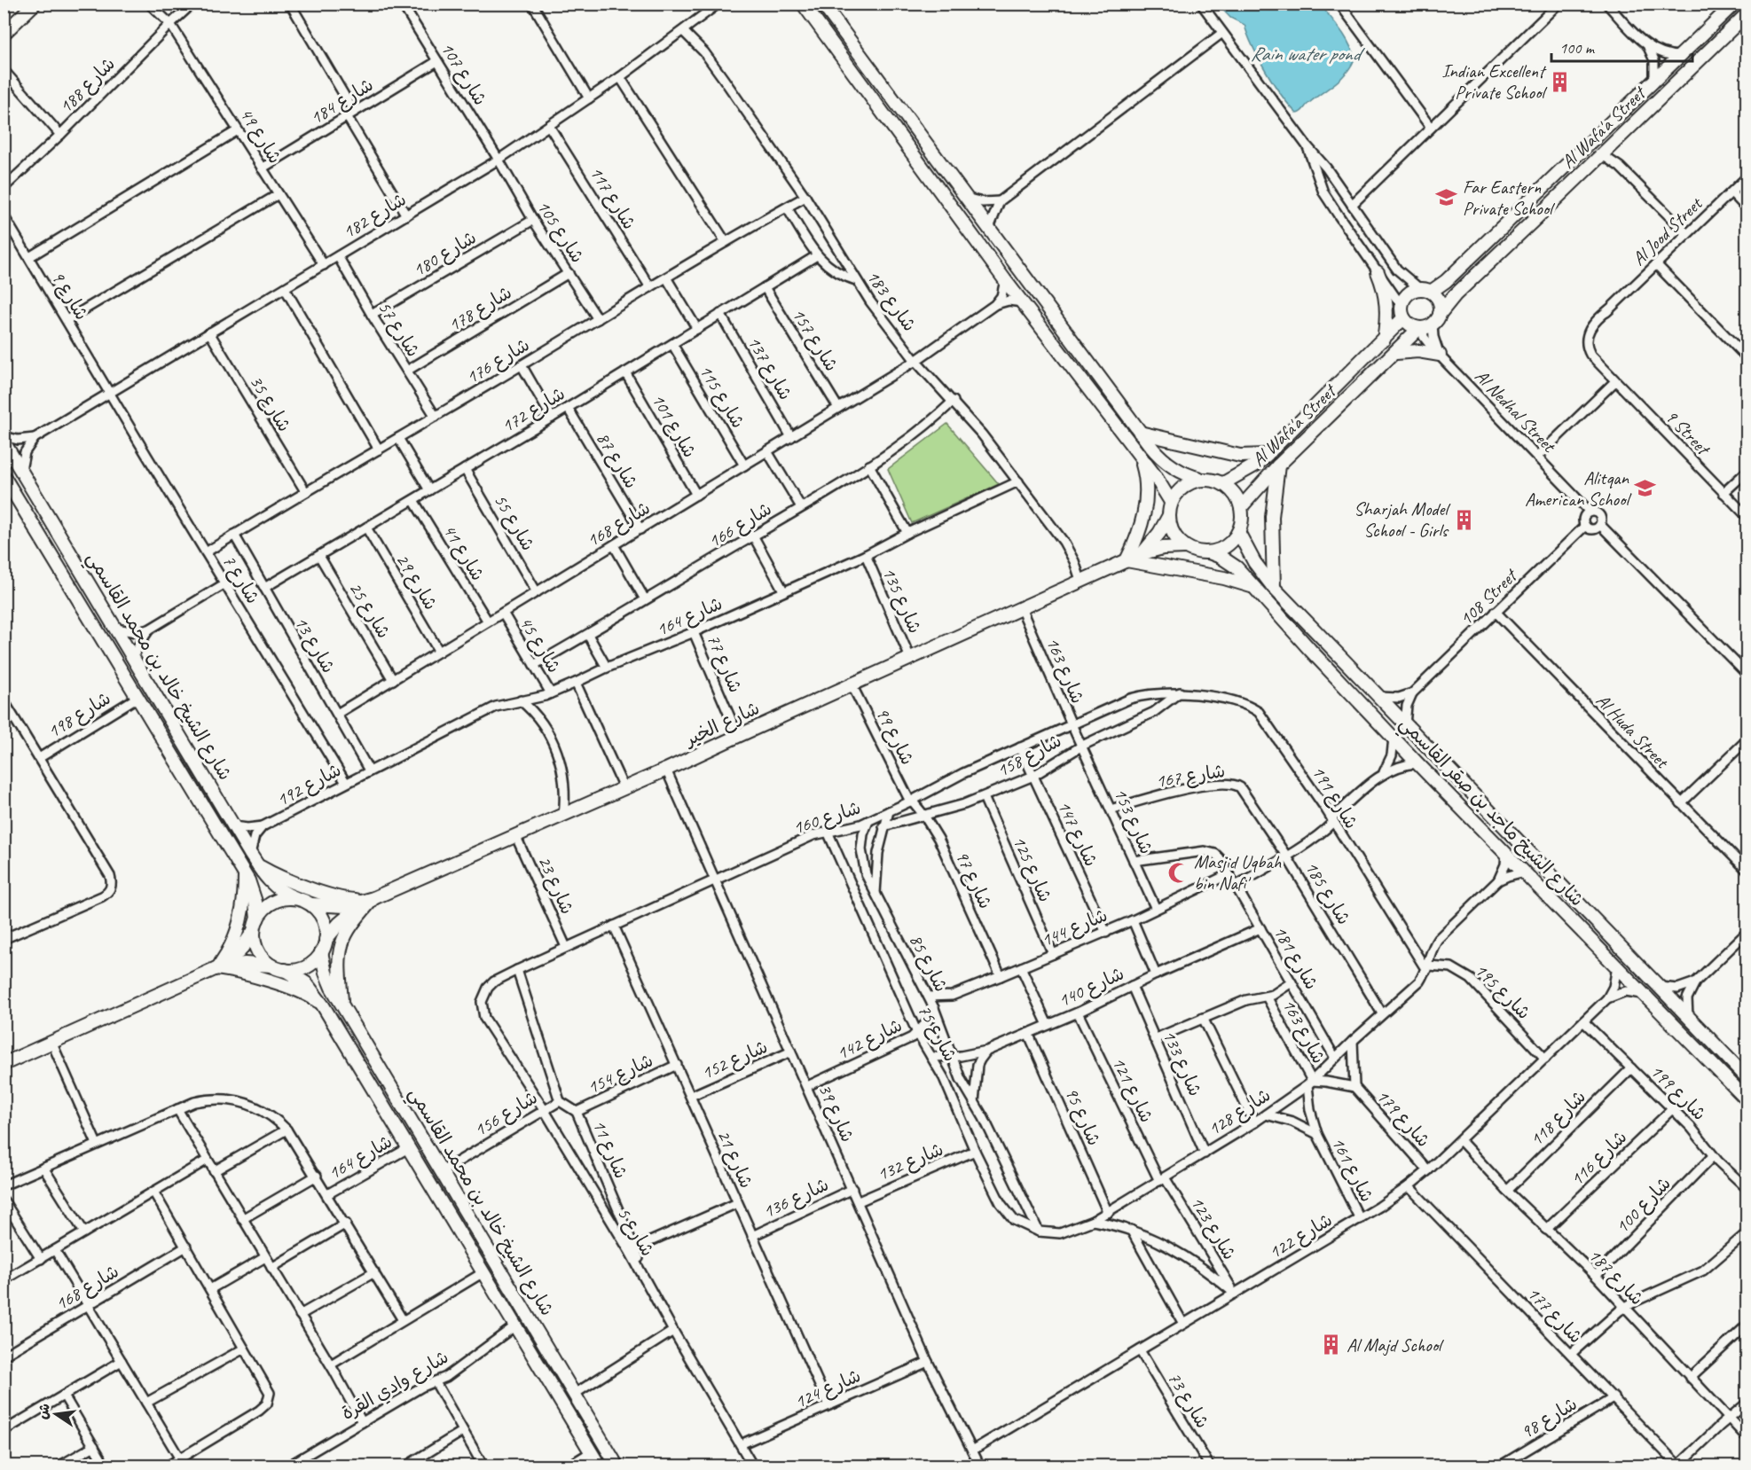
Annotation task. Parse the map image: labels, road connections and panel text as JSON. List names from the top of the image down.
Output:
{
  "streets": {
    "street": [
      "شارع 107",
      "شارع 188",
      "شارع 184",
      "Al Wafa'a Street",
      "شارع 49",
      "شارع 117",
      "شارع 182",
      "شارع 105",
      "Al Jood Street",
      "شارع 180",
      "شارع 9",
      "شارع 183",
      "شارع 178",
      "شارع 57",
      "شارع 157",
      "شارع 176",
      "شارع 137",
      "شارع 115",
      "شارع 35",
      "شارع 172",
      "Al Nedhal Street",
      "شارع 101",
      "9 Street",
      "شارع 87",
      "شارع 55",
      "شارع 168",
      "شارع 166",
      "شارع 41",
      "شارع 7",
      "شارع 29",
      "108 Street",
      "شارع 135",
      "شارع 25",
      "شارع 164",
      "شارع 13",
      "شارع 45",
      "شارع 77",
      "شارع الشيخ خالد بن محمد القاسمي",
      "شارع 163",
      "شارع 198",
      "شارع الخير",
      "Al Huda Street",
      "شارع 99",
      "شارع 158",
      "شارع 167",
      "شارع 192",
      "شارع 191",
      "شارع الشيخ ماجد بن صقر القاسمي",
      "شارع 160",
      "شارع 153",
      "شارع 147",
      "شارع 125",
      "شارع 97",
      "شارع 23",
      "شارع 185",
      "شارع 144",
      "شارع 181",
      "شارع 85",
      "شارع 140",
      "شارع 195",
      "شارع 75",
      "شارع 142",
      "شارع 152",
      "شارع 133",
      "شارع 154",
      "شارع 121",
      "شارع 199",
      "شارع 128",
      "شارع 39",
      "شارع 156",
      "شارع 95",
      "شارع 179",
      "شارع 118",
      "شارع 11",
      "شارع 116",
      "شارع 21",
      "شارع 132",
      "شارع 161",
      "شارع 136",
      "شارع 100",
      "شارع 123",
      "شارع 5",
      "شارع 122",
      "شارع 187",
      "شارع 177",
      "شارع وادي القرة",
      "شارع 124",
      "شارع 73",
      "شارع 98"
    ]
  },
  "crossings": [
    ["شارع 107", "شارع 184"],
    ["شارع 107", "شارع 182"],
    ["شارع 107", "شارع 105"],
    ["شارع 188", "شارع 49"],
    ["شارع 184", "شارع 49"],
    ["Al Wafa'a Street", "Al Nedhal Street"],
    ["Al Wafa'a Street", "شارع الخير"],
    ["Al Wafa'a Street", "شارع الشيخ ماجد بن صقر القاسمي"],
    ["شارع 49", "شارع 182"],
    ["شارع 117", "شارع 182"],
    ["شارع 117", "شارع 176"],
    ["شارع 182", "شارع 105"],
    ["شارع 182", "شارع 9"],
    ["شارع 182", "شارع 183"],
    ["شارع 182", "شارع 57"],
    ["شارع 182", "شارع 35"],
    ["شارع 182", "شارع 7"],
    ["شارع 105", "شارع 180"],
    ["شارع 105", "شارع 178"],
    ["شارع 105", "شارع 176"],
    ["Al Jood Street", "9 Street"],
    ["شارع 180", "شارع 57"],
    ["شارع 9", "شارع 7"],
    ["شارع 183", "شارع 176"],
    ["شارع 183", "شارع 168"],
    ["شارع 183", "شارع 166"],
    ["شارع 183", "شارع 164"],
    ["شارع 183", "شارع الخير"],
    ["شارع 178", "شارع 57"],
    ["شارع 57", "شارع 176"],
    ["شارع 157", "شارع 172"],
    ["شارع 157", "شارع 168"],
    ["شارع 176", "شارع 35"],
    ["شارع 176", "شارع 7"],
    ["شارع 176", "شارع 13"],
    ["شارع 137", "شارع 172"],
    ["شارع 137", "شارع 168"],
    ["شارع 115", "شارع 172"],
    ["شارع 115", "شارع 168"],
    ["شارع 172", "شارع 101"],
    ["شارع 172", "شارع 87"],
    ["شارع 172", "شارع 55"],
    ["شارع 172", "شارع 41"],
    ["شارع 172", "شارع 29"],
    ["شارع 172", "شارع 25"],
    ["شارع 172", "شارع 13"],
    ["Al Nedhal Street", "108 Street"],
    ["شارع 101", "شارع 168"],
    ["شارع 87", "شارع 168"],
    ["شارع 55", "شارع 168"],
    ["شارع 168", "شارع 41"],
    ["شارع 168", "شارع 29"],
    ["شارع 168", "شارع 25"],
    ["شارع 168", "شارع 13"],
    ["شارع 168", "شارع 45"],
    ["شارع 166", "شارع 45"],
    ["شارع 7", "شارع 192"],
    ["108 Street", "Al Huda Street"],
    ["شارع 135", "شارع 164"],
    ["شارع 135", "شارع الخير"],
    ["شارع 164", "شارع 13"],
    ["شارع 164", "شارع 45"],
    ["شارع 164", "شارع 77"],
    ["شارع 164", "شارع الشيخ خالد بن محمد القاسمي"],
    ["شارع 164", "شارع 192"],
    ["شارع 13", "شارع 192"],
    ["شارع 77", "شارع الخير"],
    ["شارع الشيخ خالد بن محمد القاسمي", "شارع 198"],
    ["شارع الشيخ خالد بن محمد القاسمي", "شارع الخير"],
    ["شارع الشيخ خالد بن محمد القاسمي", "شارع 192"],
    ["شارع الشيخ خالد بن محمد القاسمي", "شارع 156"],
    ["شارع الشيخ خالد بن محمد القاسمي", "شارع وادي القرة"],
    ["شارع 163", "شارع الخير"],
    ["شارع 163", "شارع 158"],
    ["شارع 163", "شارع 160"],
    ["شارع 163", "شارع 153"],
    ["شارع 163", "شارع 128"],
    ["شارع 163", "شارع 161"],
    ["شارع الخير", "شارع 99"],
    ["شارع الخير", "شارع الشيخ ماجد بن صقر القاسمي"],
    ["شارع الخير", "شارع 23"],
    ["شارع الخير", "شارع 39"],
    ["شارع 99", "شارع 160"],
    ["شارع 99", "شارع 97"],
    ["شارع 158", "شارع 191"],
    ["شارع 158", "شارع 160"],
    ["شارع 158", "شارع 153"],
    ["شارع 158", "شارع 147"],
    ["شارع 158", "شارع 125"],
    ["شارع 158", "شارع 97"],
    ["شارع 167", "شارع 153"],
    ["شارع 167", "شارع 185"],
    ["شارع 191", "شارع 160"],
    ["شارع 191", "شارع 195"],
    ["شارع 191", "شارع 128"],
    ["شارع الشيخ ماجد بن صقر القاسمي", "شارع 122"],
    ["شارع 160", "شارع 147"],
    ["شارع 160", "شارع 97"],
    ["شارع 160", "شارع 23"],
    ["شارع 160", "شارع 85"],
    ["شارع 160", "شارع 75"],
    ["شارع 160", "شارع 39"],
    ["شارع 160", "شارع 21"],
    ["شارع 160", "شارع 5"],
    ["شارع 153", "شارع 144"],
    ["شارع 153", "شارع 181"],
    ["شارع 147", "شارع 144"],
    ["شارع 125", "شارع 144"],
    ["شارع 97", "شارع 144"],
    ["شارع 185", "شارع 128"],
    ["شارع 144", "شارع 181"],
    ["شارع 144", "شارع 85"],
    ["شارع 181", "شارع 140"],
    ["شارع 181", "شارع 128"],
    ["شارع 85", "شارع 140"],
    ["شارع 85", "شارع 75"],
    ["شارع 85", "شارع 142"],
    ["شارع 85", "شارع 128"],
    ["شارع 140", "شارع 75"],
    ["شارع 140", "شارع 133"],
    ["شارع 140", "شارع 121"],
    ["شارع 140", "شارع 95"],
    ["شارع 195", "شارع 128"],
    ["شارع 195", "شارع 122"],
    ["شارع 75", "شارع 142"],
    ["شارع 75", "شارع 128"],
    ["شارع 75", "شارع 132"],
    ["شارع 142", "شارع 39"],
    ["شارع 152", "شارع 39"],
    ["شارع 152", "شارع 21"],
    ["شارع 133", "شارع 128"],
    ["شارع 154", "شارع 11"],
    ["شارع 154", "شارع 21"],
    ["شارع 121", "شارع 128"],
    ["شارع 121", "شارع 123"],
    ["شارع 199", "شارع 118"],
    ["شارع 199", "شارع 116"],
    ["شارع 199", "شارع 100"],
    ["شارع 199", "شارع 122"],
    ["شارع 128", "شارع 95"],
    ["شارع 128", "شارع 123"],
    ["شارع 39", "شارع 132"],
    ["شارع 39", "شارع 136"],
    ["شارع 39", "شارع 122"],
    ["شارع 39", "شارع 124"],
    ["شارع 156", "شارع 11"],
    ["شارع 156", "شارع 5"],
    ["شارع 179", "شارع 122"],
    ["شارع 118", "شارع 187"],
    ["شارع 11", "شارع 5"],
    ["شارع 116", "شارع 187"],
    ["شارع 21", "شارع 136"],
    ["شارع 21", "شارع 124"],
    ["شارع 161", "شارع 122"],
    ["شارع 100", "شارع 187"],
    ["شارع 123", "شارع 122"],
    ["شارع 5", "شارع 124"],
    ["شارع 122", "شارع 187"],
    ["شارع 122", "شارع 177"],
    ["شارع 122", "شارع 73"],
    ["شارع 177", "شارع 98"]
  ],
  "water": ["Rain water pond"],
  "places": {
    "building": ["Indian Excellent Private School", "Sharjah Model School - Girls", "Al Majd School"],
    "school or university": ["Far Eastern Private School", "Alitqan American School"],
    "mosque": ["Masjid Uqbah bin Nafi'"]
  },
  "scale_bar": "100 m",
  "north": "left"
}
